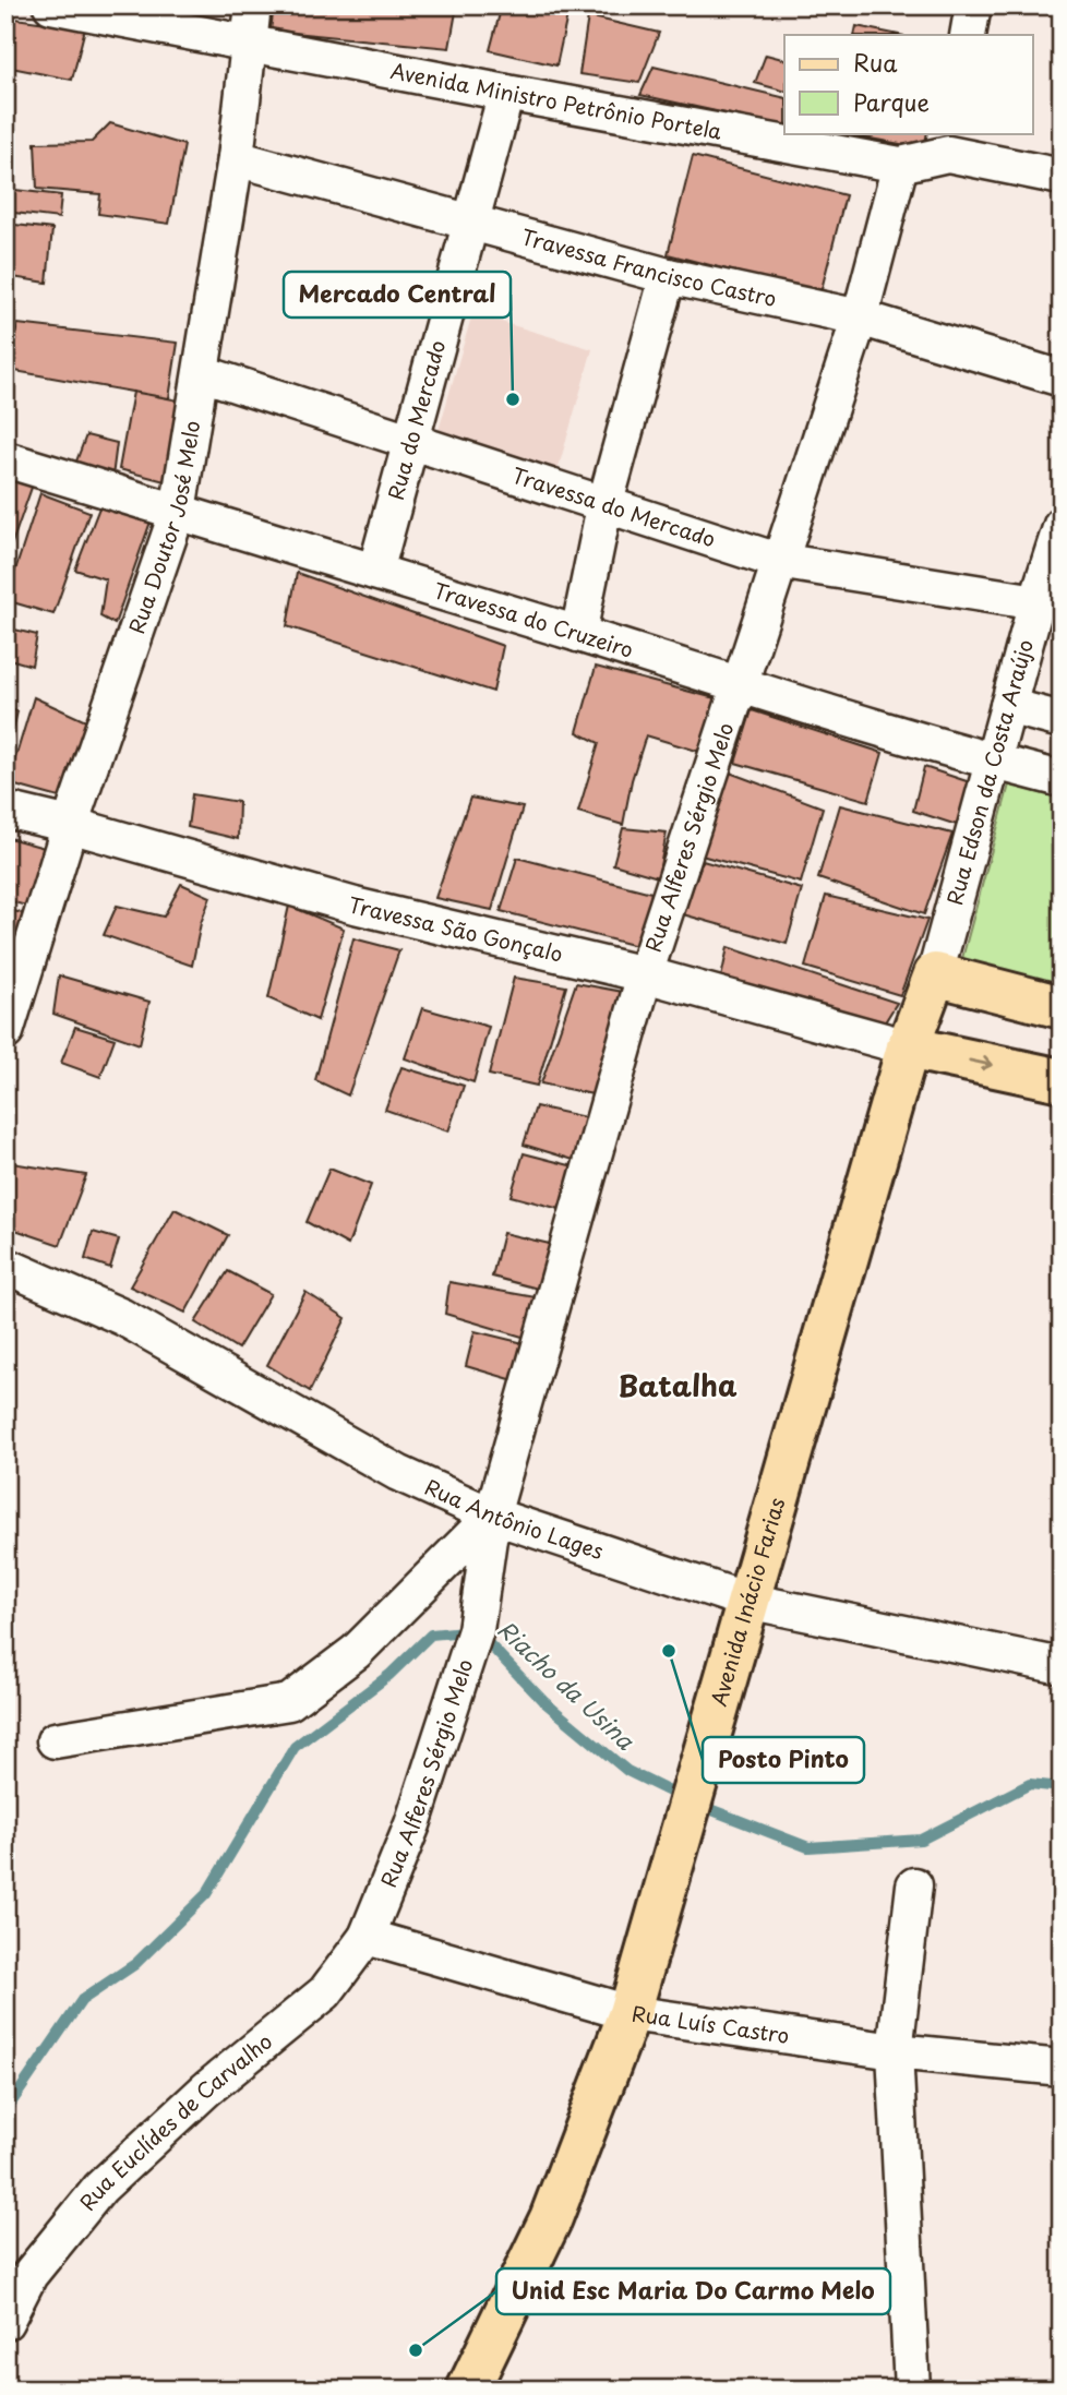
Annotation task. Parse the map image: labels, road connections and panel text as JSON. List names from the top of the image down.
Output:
{
  "streets": {
    "main road": ["Avenida Inácio Farias"],
    "street": [
      "Avenida Ministro Petrônio Portela",
      "Travessa Francisco Castro",
      "Rua do Mercado",
      "Travessa do Mercado",
      "Rua Doutor José Melo",
      "Travessa do Cruzeiro",
      "Rua Edson da Costa Araújo",
      "Rua Alferes Sérgio Melo",
      "Travessa São Gonçalo",
      "Rua Antônio Lages",
      "Rua Luís Castro",
      "Rua Euclídes de Carvalho"
    ]
  },
  "crossings": [
    ["Avenida Ministro Petrônio Portela", "Rua do Mercado"],
    ["Avenida Ministro Petrônio Portela", "Rua Doutor José Melo"],
    ["Avenida Ministro Petrônio Portela", "Rua Alferes Sérgio Melo"],
    ["Travessa Francisco Castro", "Rua do Mercado"],
    ["Travessa Francisco Castro", "Rua Doutor José Melo"],
    ["Travessa Francisco Castro", "Rua Alferes Sérgio Melo"],
    ["Rua do Mercado", "Travessa do Mercado"],
    ["Rua do Mercado", "Travessa do Cruzeiro"],
    ["Travessa do Mercado", "Rua Doutor José Melo"],
    ["Travessa do Mercado", "Rua Edson da Costa Araújo"],
    ["Travessa do Mercado", "Rua Alferes Sérgio Melo"],
    ["Rua Doutor José Melo", "Travessa do Cruzeiro"],
    ["Rua Doutor José Melo", "Travessa São Gonçalo"],
    ["Travessa do Cruzeiro", "Rua Edson da Costa Araújo"],
    ["Travessa do Cruzeiro", "Rua Alferes Sérgio Melo"],
    ["Rua Edson da Costa Araújo", "Avenida Inácio Farias"],
    ["Rua Alferes Sérgio Melo", "Travessa São Gonçalo"],
    ["Rua Alferes Sérgio Melo", "Rua Antônio Lages"],
    ["Rua Alferes Sérgio Melo", "Rua Luís Castro"],
    ["Rua Alferes Sérgio Melo", "Rua Euclídes de Carvalho"],
    ["Travessa São Gonçalo", "Avenida Inácio Farias"],
    ["Rua Antônio Lages", "Avenida Inácio Farias"],
    ["Avenida Inácio Farias", "Rua Luís Castro"],
    ["Rua Luís Castro", "Rua Euclídes de Carvalho"]
  ],
  "districts": ["Batalha"],
  "water": ["Riacho da Usina"],
  "places": ["Mercado Central", "Posto Pinto", "Unid Esc Maria Do Carmo Melo"],
  "legend": ["Rua", "Parque"]
}
